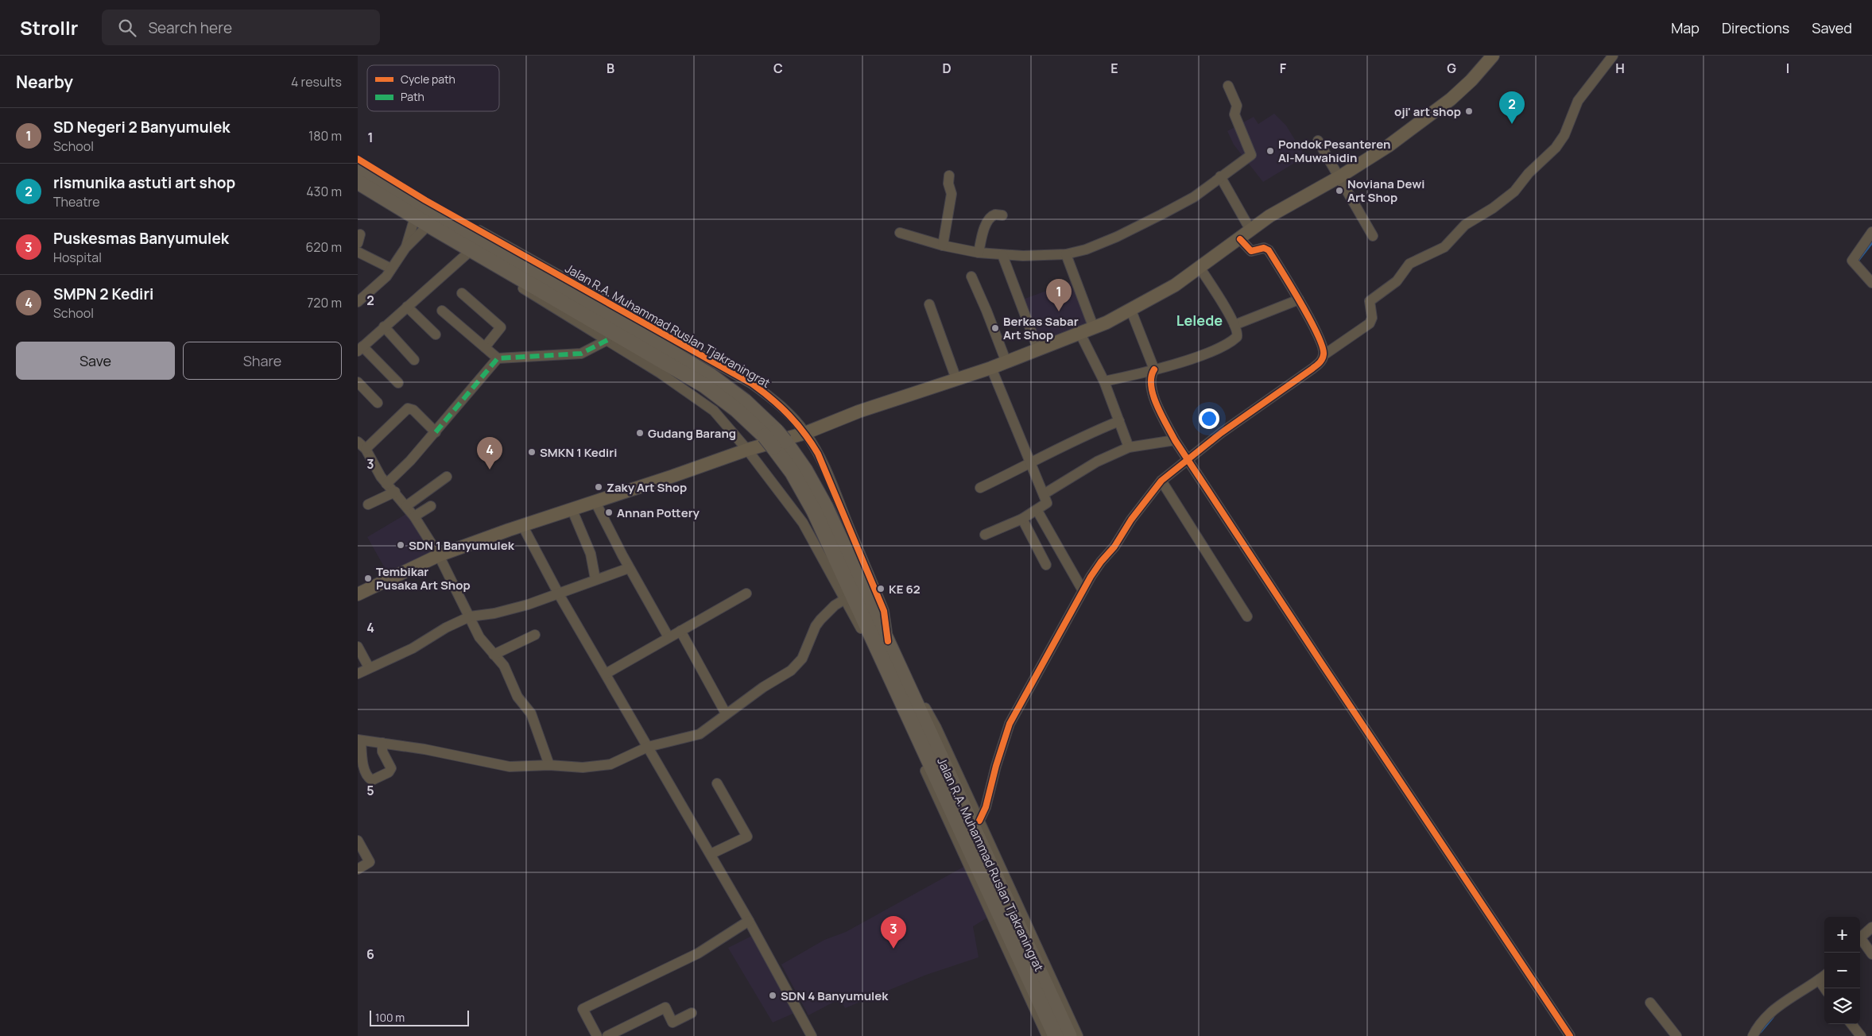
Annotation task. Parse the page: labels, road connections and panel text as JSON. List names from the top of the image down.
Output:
{
  "streets": {
    "highway": ["Jalan R.A. Muhammad Ruslan Tjakraningrat"]
  },
  "districts": ["Lelede"],
  "places": [
    "oji' art shop",
    "Pondok Pesanteren Al-Muwahidin",
    "Noviana Dewi Art Shop",
    "Berkas Sabar Art Shop",
    "Gudang Barang",
    "SMKN 1 Kediri",
    "Zaky Art Shop",
    "Annan Pottery",
    "SDN 1 Banyumulek",
    "Tembikar Pusaka Art Shop",
    "KE 62",
    "SDN 4 Banyumulek"
  ],
  "legend": ["Cycle path", "Path"],
  "scale_bar": "100 m",
  "page": {
    "header": "Strollr",
    "search": "Search here",
    "nav": ["Map", "Directions", "Saved"],
    "heading": ["Nearby", "4 results"],
    "pins": [
      "2",
      "1",
      "4",
      "3"
    ],
    "list": [
      {
        "mark": "1",
        "name": "SD Negeri 2 Banyumulek",
        "note": "School",
        "value": "180 m"
      },
      {
        "mark": "2",
        "name": "rismunika astuti art shop",
        "note": "Theatre",
        "value": "430 m"
      },
      {
        "mark": "3",
        "name": "Puskesmas Banyumulek",
        "note": "Hospital",
        "value": "620 m"
      },
      {
        "mark": "4",
        "name": "SMPN 2 Kediri",
        "note": "School",
        "value": "720 m"
      }
    ],
    "buttons": ["Save", "Share"],
    "map_buttons": ["+", "−"],
    "scale": "100 m"
  },
  "grid": {
    "columns": [
      "B",
      "C",
      "D",
      "E",
      "F",
      "G",
      "H",
      "I"
    ],
    "rows": [
      "1",
      "2",
      "3",
      "4",
      "5",
      "6"
    ]
  }
}
